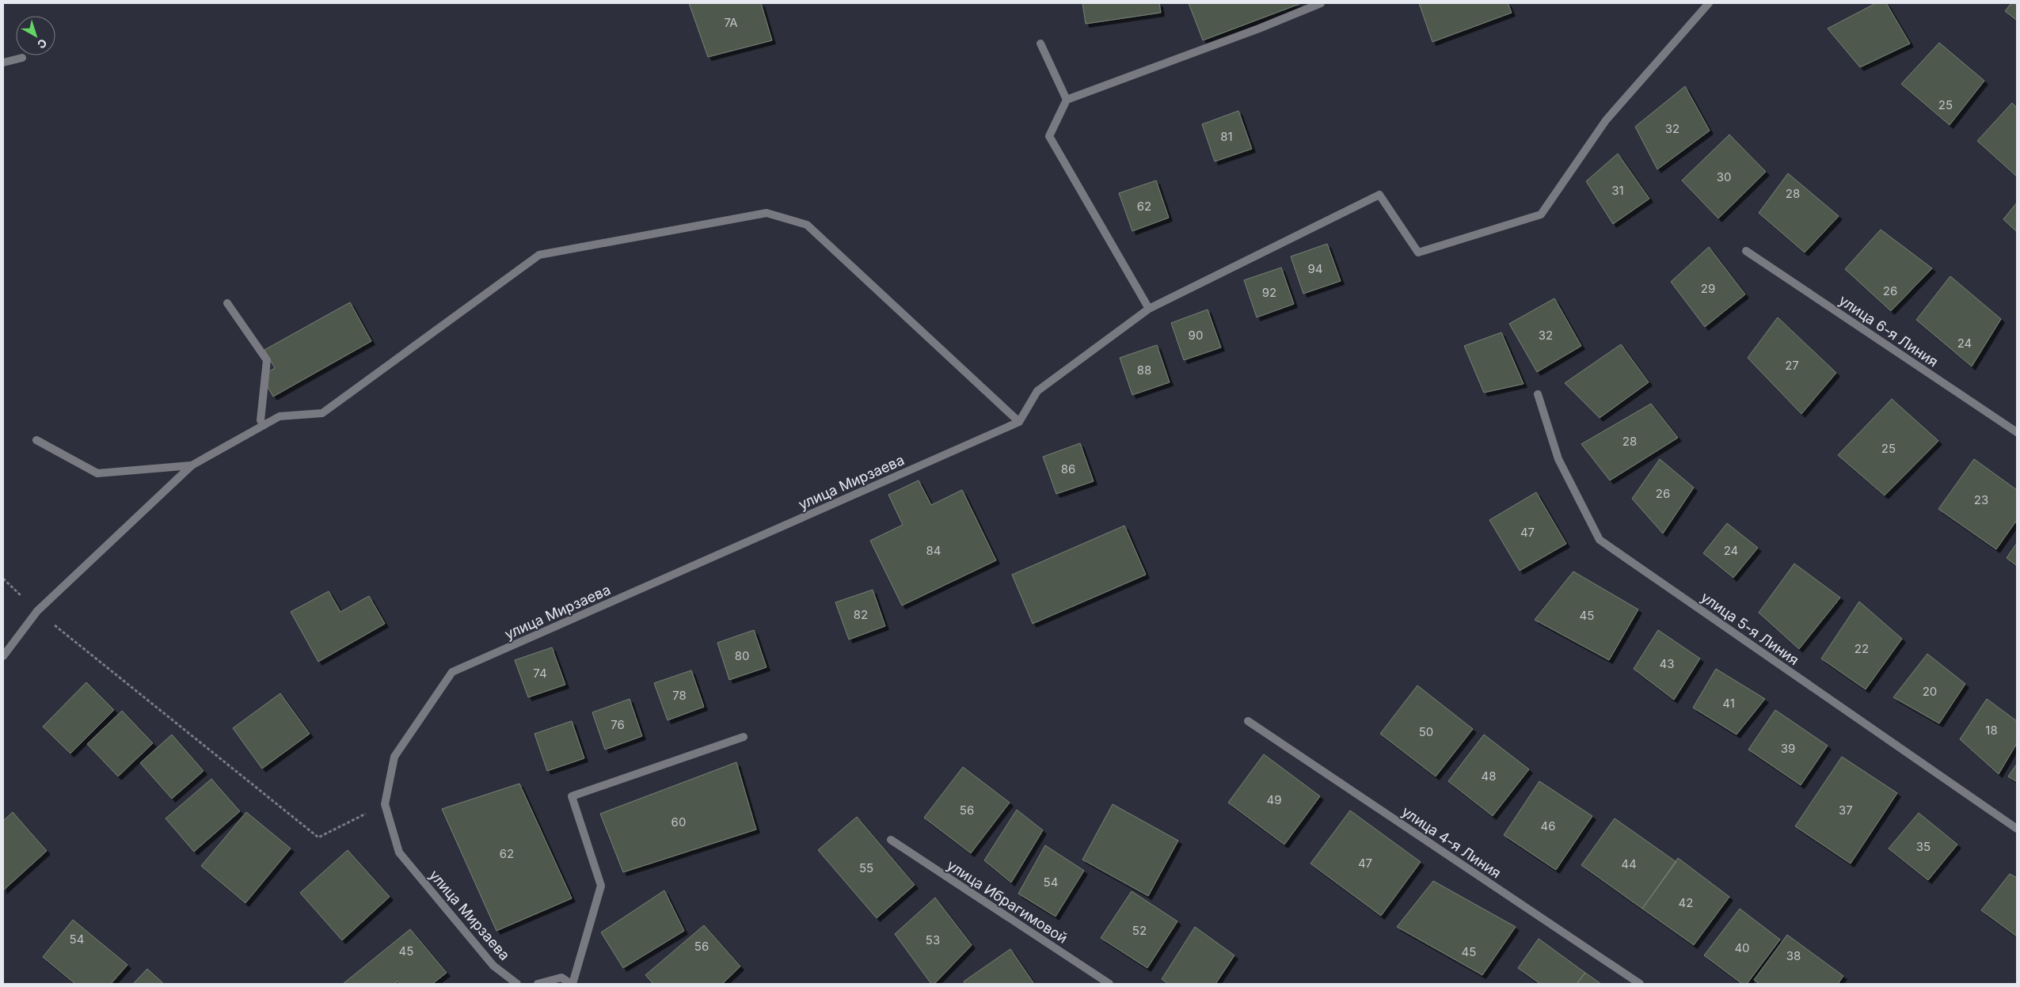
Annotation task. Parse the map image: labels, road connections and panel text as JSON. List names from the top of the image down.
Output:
{
  "streets": {
    "street": [
      "улица 6-я Линия",
      "улица Мирзаева",
      "улица 5-я Линия",
      "улица 4-я Линия",
      "улица Ибрагимовой"
    ]
  },
  "house_numbers": [
    "7А",
    "25",
    "32",
    "81",
    "30",
    "31",
    "28",
    "62",
    "94",
    "29",
    "26",
    "92",
    "90",
    "32",
    "24",
    "27",
    "88",
    "28",
    "25",
    "86",
    "26",
    "23",
    "47",
    "84",
    "24",
    "82",
    "45",
    "22",
    "80",
    "43",
    "74",
    "20",
    "78",
    "41",
    "76",
    "18",
    "50",
    "39",
    "48",
    "49",
    "56",
    "37",
    "60",
    "46",
    "35",
    "62",
    "47",
    "44",
    "55",
    "54",
    "42",
    "52",
    "54",
    "53",
    "56",
    "40",
    "45",
    "45",
    "38"
  ],
  "north": "bottom right"
}
